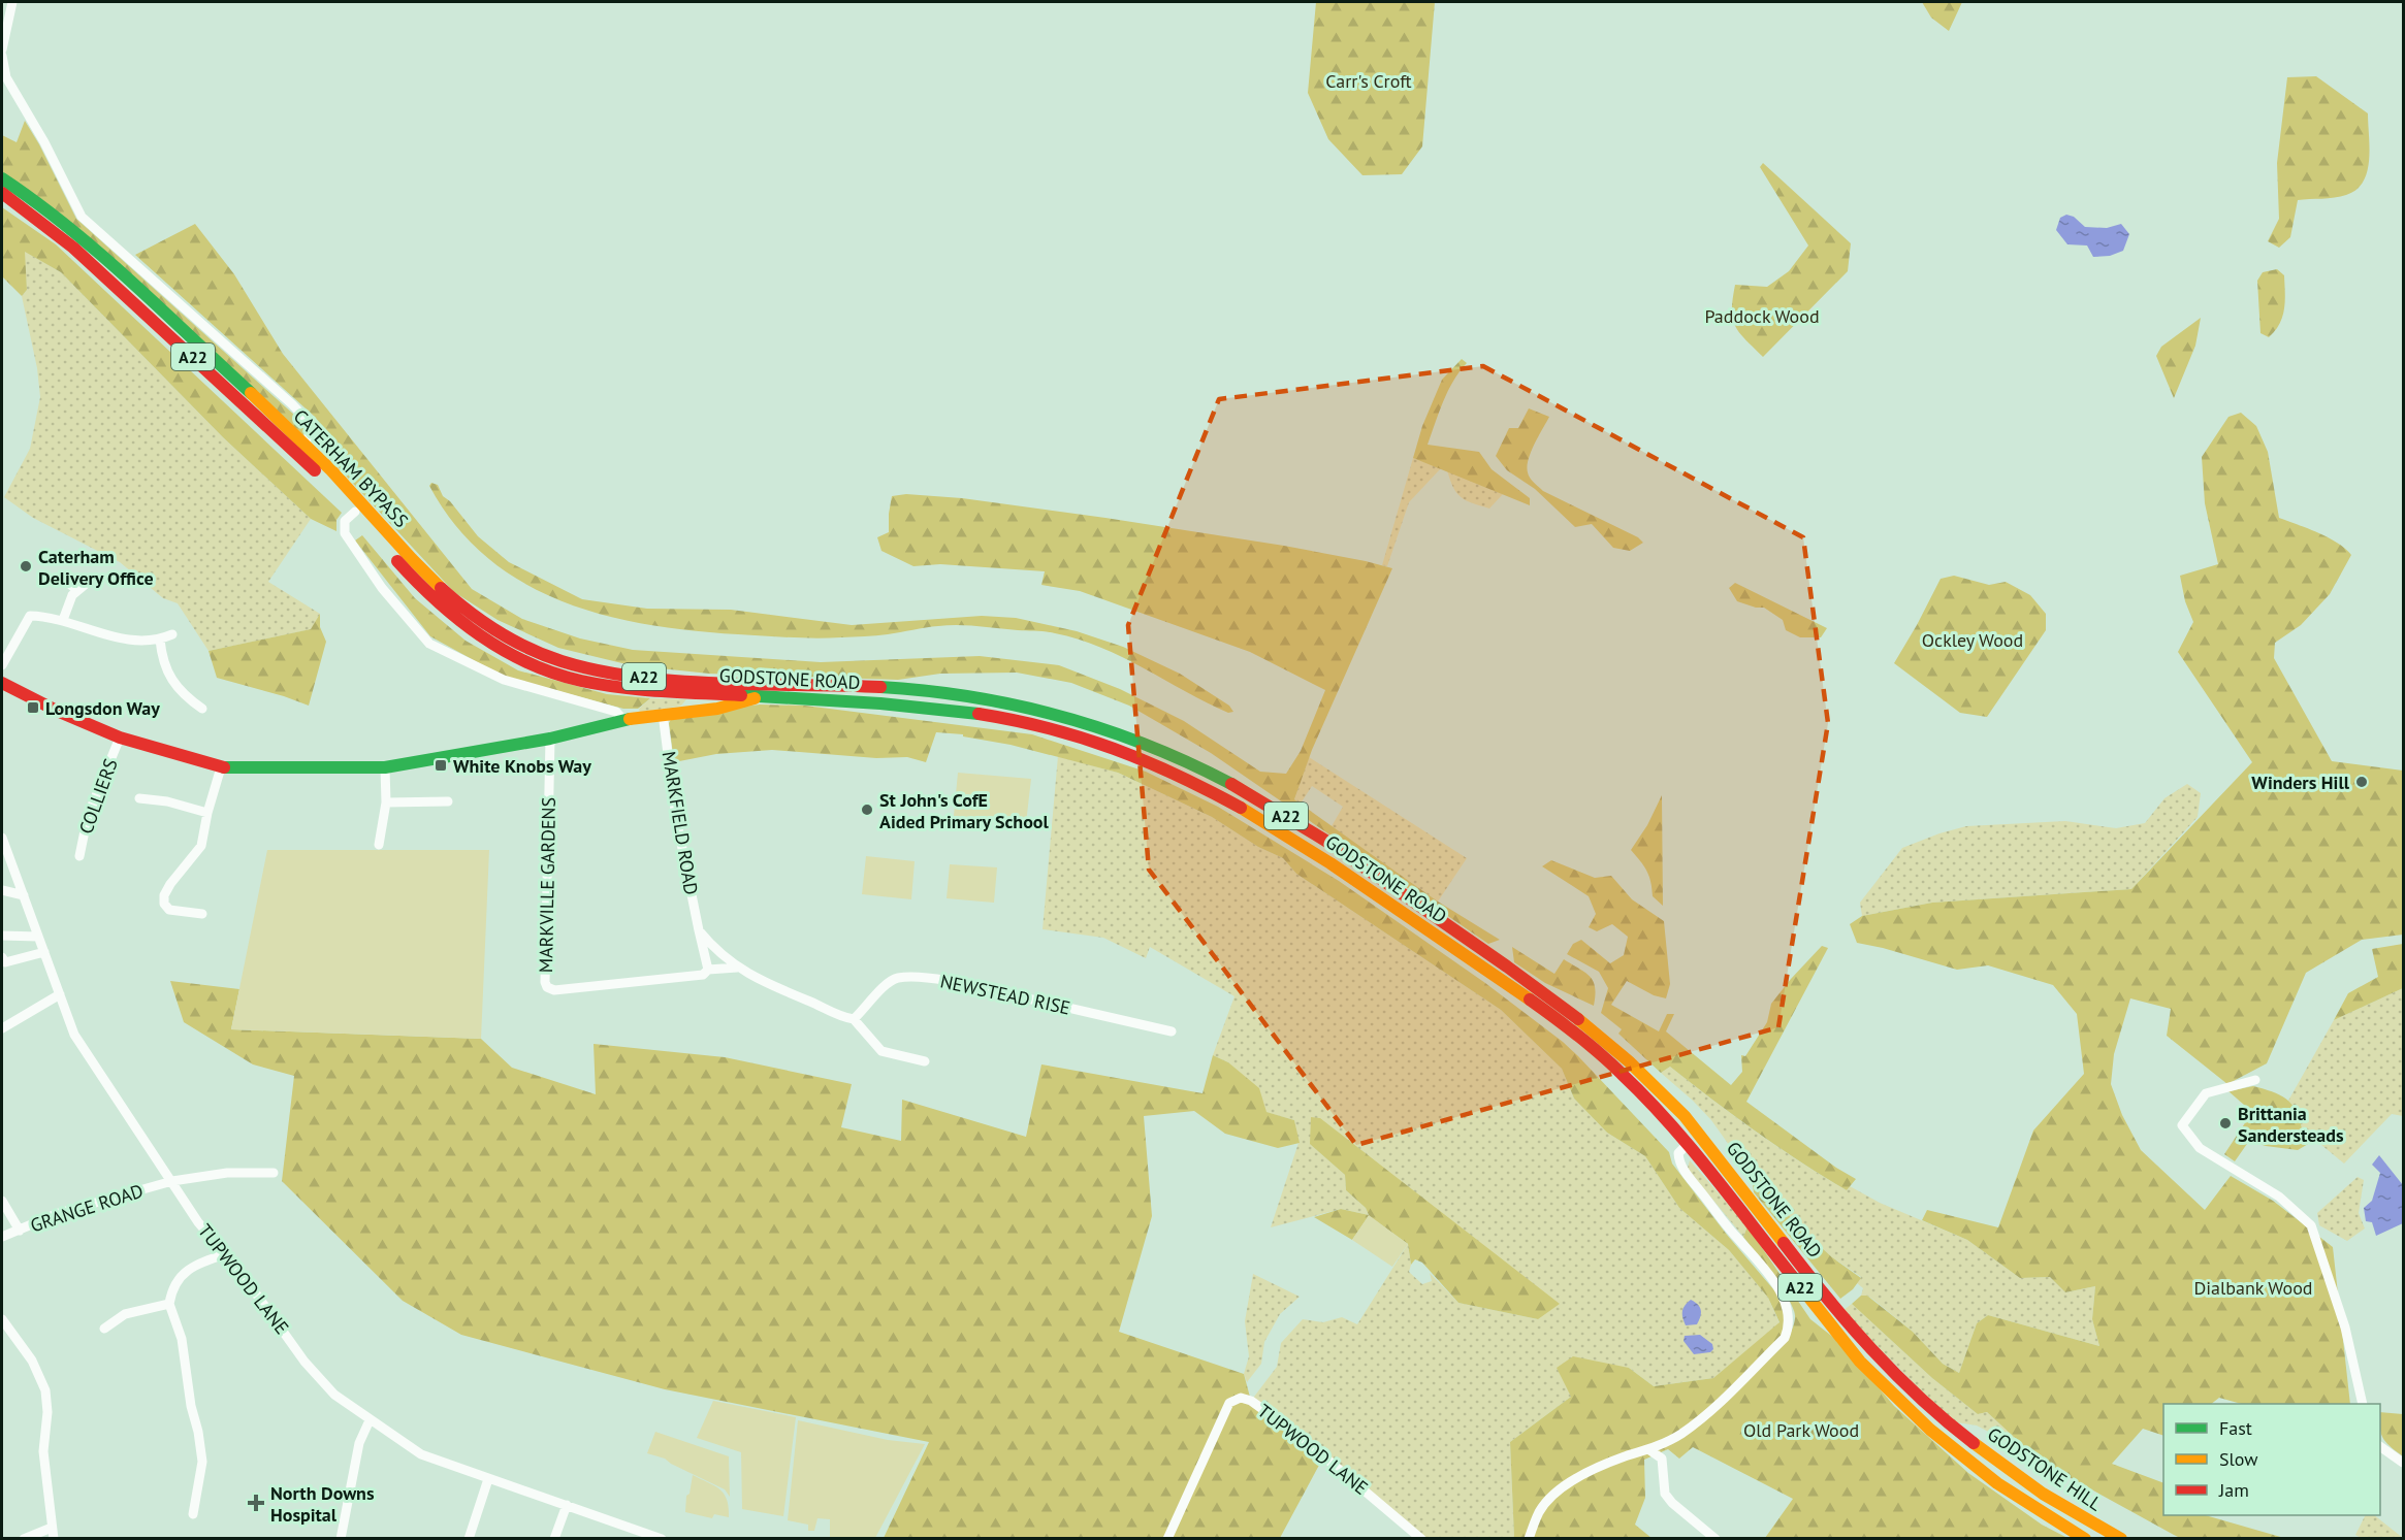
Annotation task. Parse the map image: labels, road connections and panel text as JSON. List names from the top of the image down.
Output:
{
  "streets": {
    "main road": [
      "A22",
      "CATERHAM BYPASS",
      "GODSTONE ROAD",
      "GODSTONE HILL"
    ],
    "street": [
      "COLLIERS",
      "MARKFIELD ROAD",
      "MARKVILLE GARDENS",
      "NEWSTEAD RISE",
      "GRANGE ROAD",
      "TUPWOOD LANE"
    ]
  },
  "crossings": [
    ["CATERHAM BYPASS", "GODSTONE ROAD"],
    ["GODSTONE ROAD", "GODSTONE HILL"],
    ["MARKFIELD ROAD", "MARKVILLE GARDENS"],
    ["GRANGE ROAD", "TUPWOOD LANE"]
  ],
  "parks": [
    "Carr's Croft",
    "Paddock Wood",
    "Ockley Wood",
    "Dialbank Wood",
    "Old Park Wood"
  ],
  "places": {
    "other": [
      "Caterham Delivery Office",
      "Winders Hill",
      "St John's CofE Aided Primary School",
      "Brittania Sandersteads"
    ],
    "transit": ["Longsdon Way", "White Knobs Way"],
    "health": ["North Downs Hospital"]
  },
  "legend": ["Fast", "Slow", "Jam"]
}
